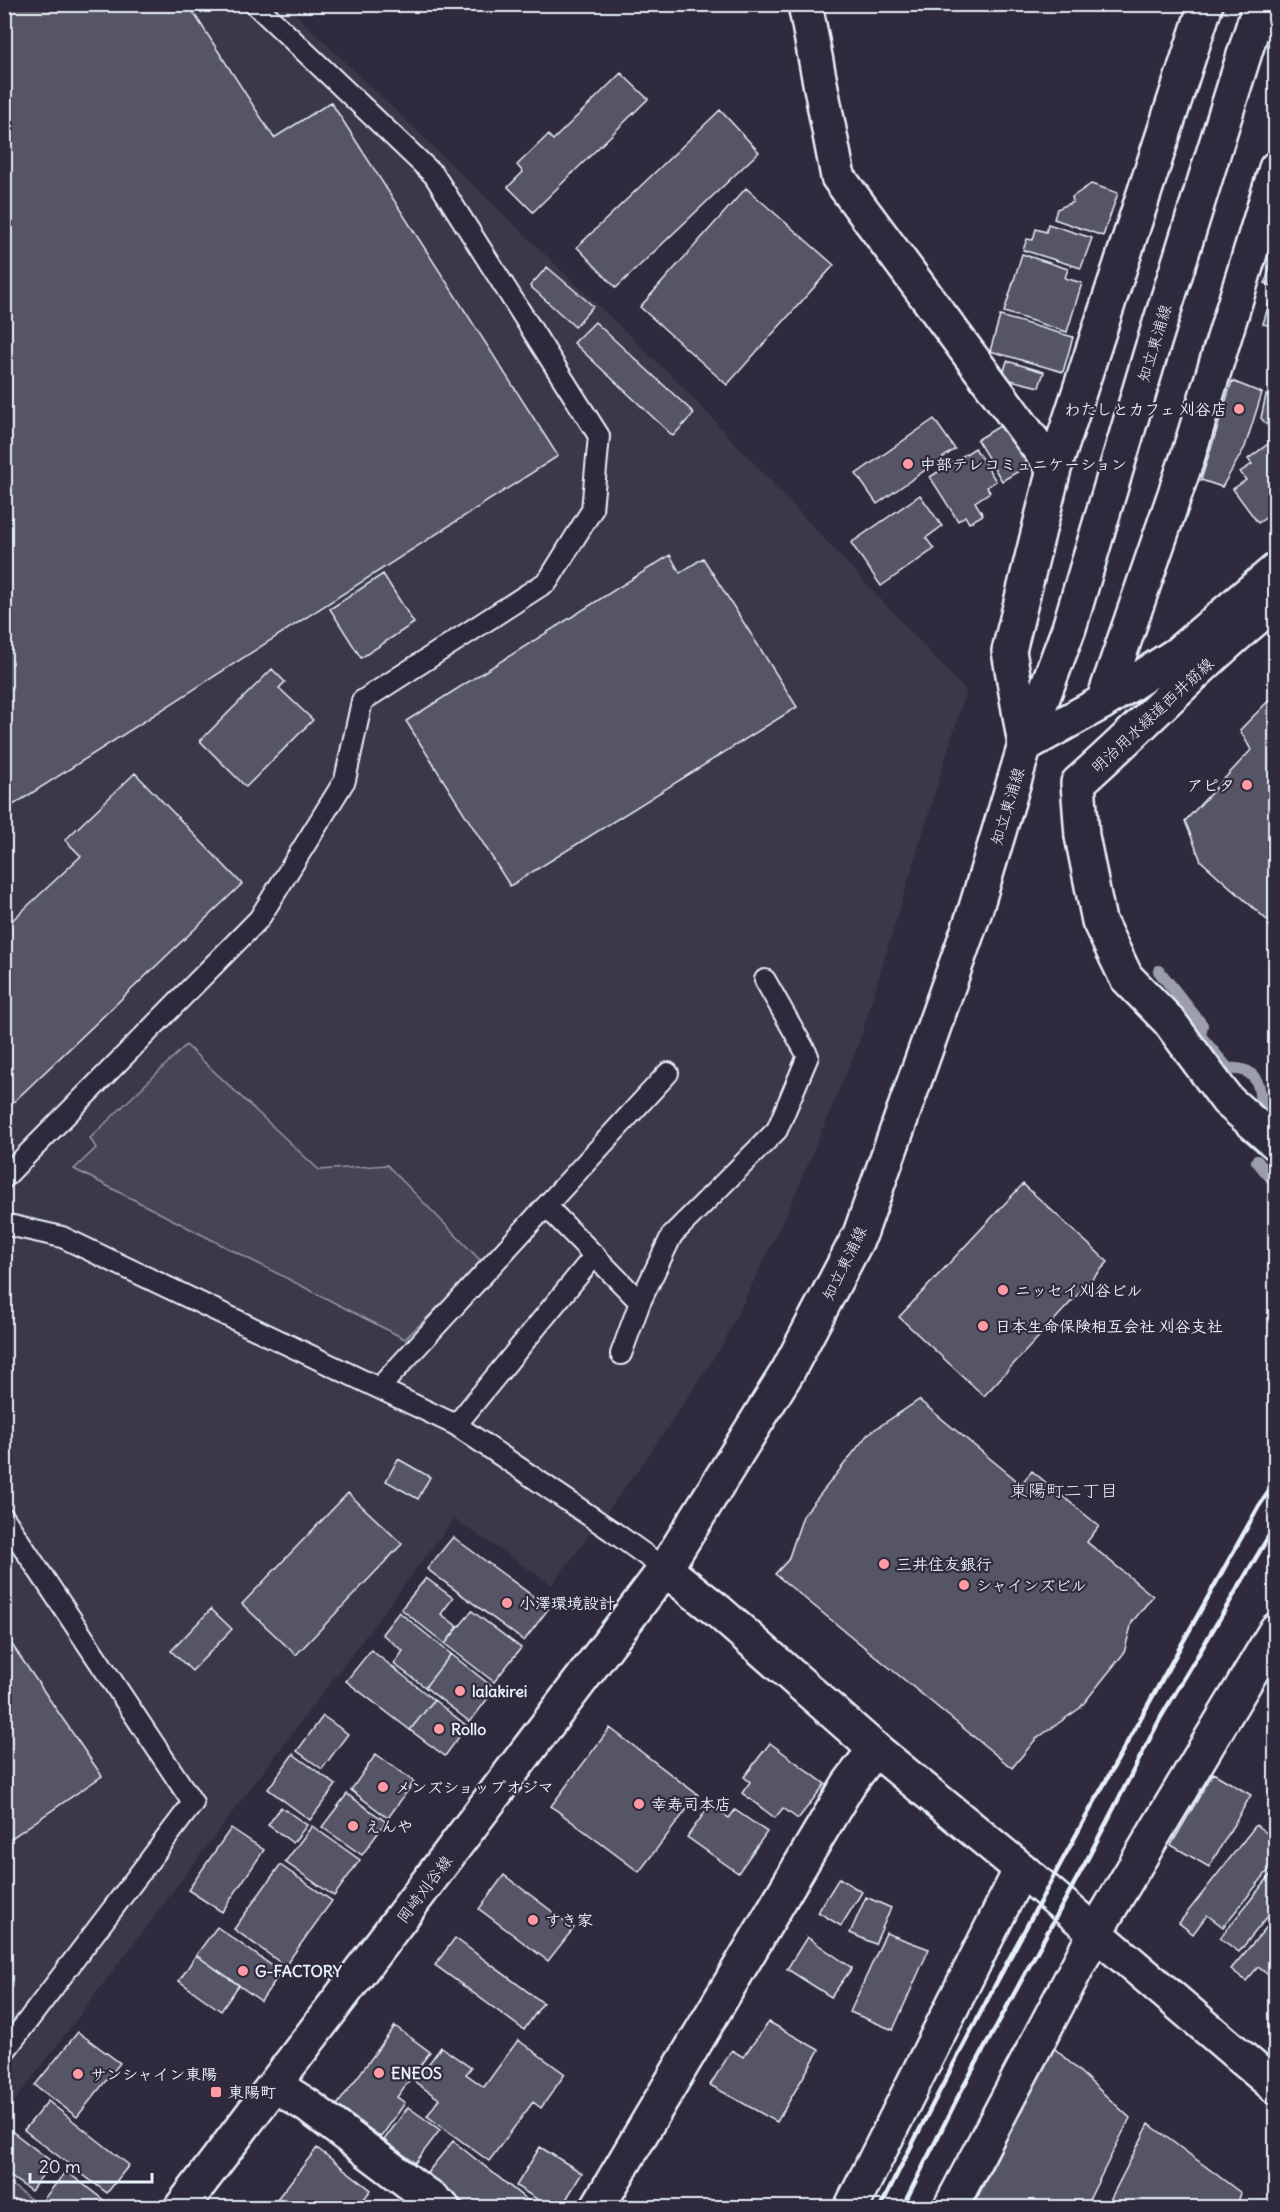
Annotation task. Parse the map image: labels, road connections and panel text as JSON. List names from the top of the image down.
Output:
{
  "streets": {
    "street": ["知立東浦線", "明治用水緑道西井筋線", "岡崎刈谷線"]
  },
  "crossings": [
    ["知立東浦線", "岡崎刈谷線"]
  ],
  "districts": ["東陽町二丁目"],
  "places": {
    "other": [
      "わたしとカフェ 刈谷店",
      "中部テレコミュニケーション",
      "アピタ",
      "ニッセイ刈谷ビル",
      "日本生命保険相互会社 刈谷支社",
      "三井住友銀行",
      "シャインズビル",
      "小澤環境設計",
      "lalakirei",
      "Rollo",
      "メンズショップオジマ",
      "幸寿司本店",
      "えんや",
      "すき家",
      "G-FACTORY",
      "ENEOS",
      "サンシャイン東陽"
    ],
    "transit": ["東陽町"]
  },
  "scale_bar": "20 m"
}
